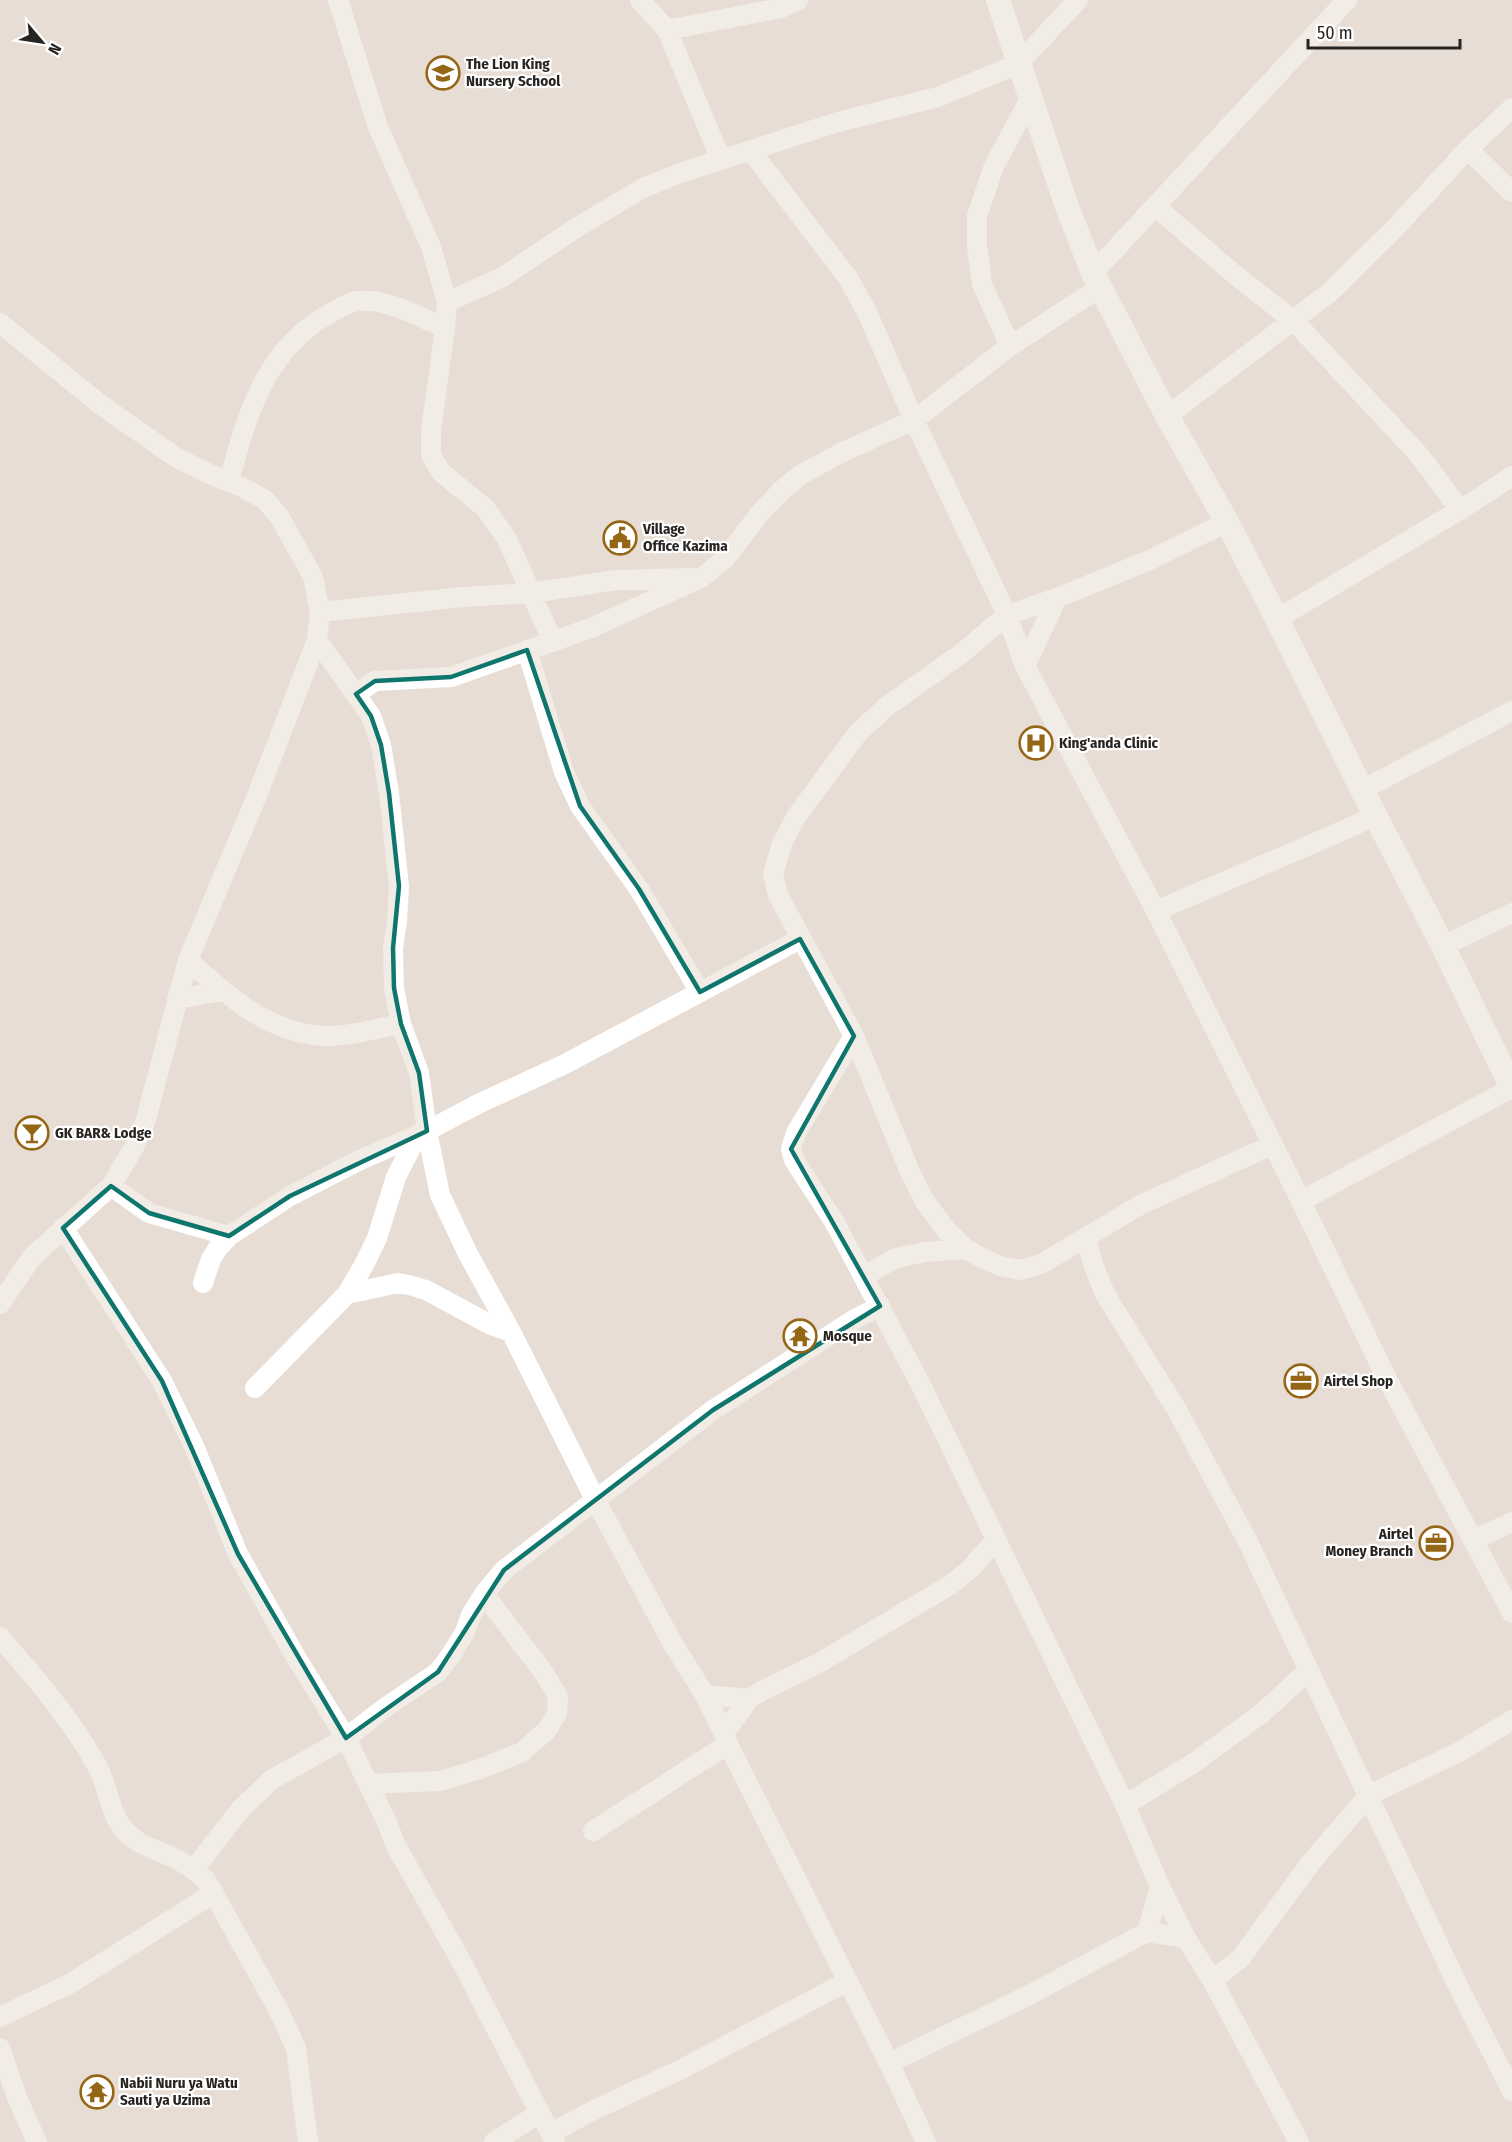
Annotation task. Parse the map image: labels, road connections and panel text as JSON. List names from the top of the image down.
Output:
{
  "places": {
    "school or university": ["The Lion King Nursery School"],
    "public building": ["Village Office Kazima"],
    "hospital": ["King'anda Clinic"],
    "bar": ["GK BAR& Lodge"],
    "temple": ["Mosque", "Nabii Nuru ya Watu Sauti ya Uzima"],
    "office": ["Airtel Shop", "Airtel Money Branch"]
  },
  "scale_bar": "50 m",
  "north": "bottom right"
}
